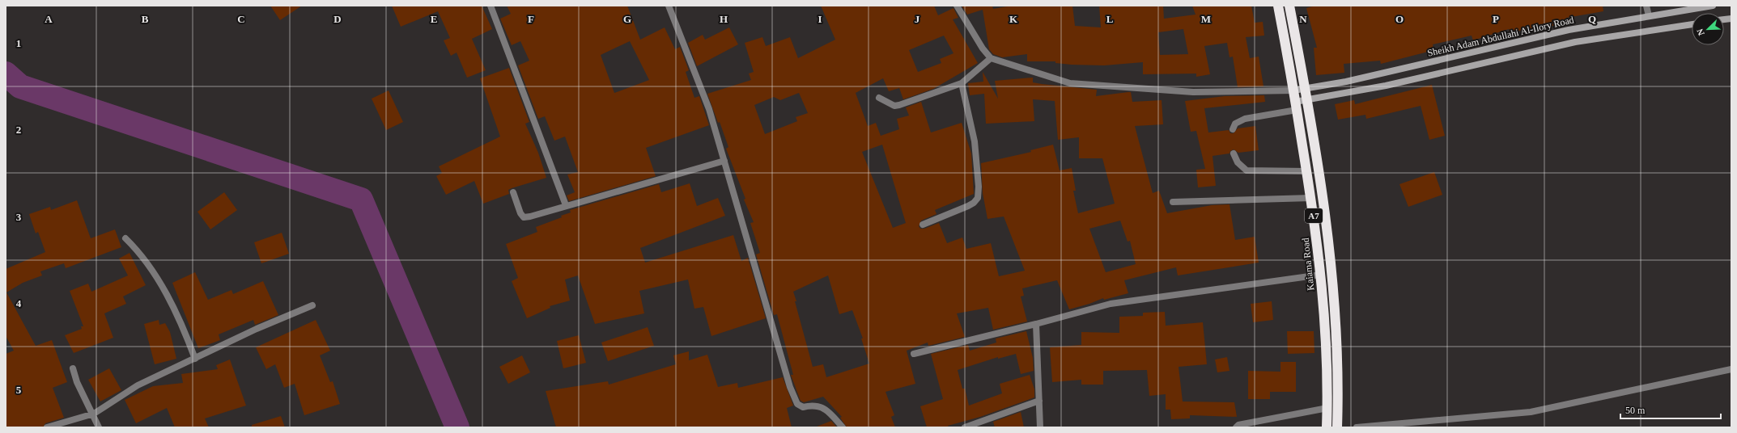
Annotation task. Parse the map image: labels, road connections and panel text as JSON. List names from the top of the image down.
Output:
{
  "streets": {
    "highway": ["A7", "Kaiama Road"],
    "street": ["Sheikh Adam Abdullahi Al-Ilory Road"]
  },
  "crossings": [
    ["Sheikh Adam Abdullahi Al-Ilory Road", "A7"],
    ["Sheikh Adam Abdullahi Al-Ilory Road", "Kaiama Road"]
  ],
  "scale_bar": "50 m",
  "north": "bottom left",
  "grid": {
    "columns": [
      "A",
      "B",
      "C",
      "D",
      "E",
      "F",
      "G",
      "H",
      "I",
      "J",
      "K",
      "L",
      "M",
      "N",
      "O",
      "P",
      "Q"
    ],
    "rows": [
      "1",
      "2",
      "3",
      "4",
      "5"
    ]
  }
}
